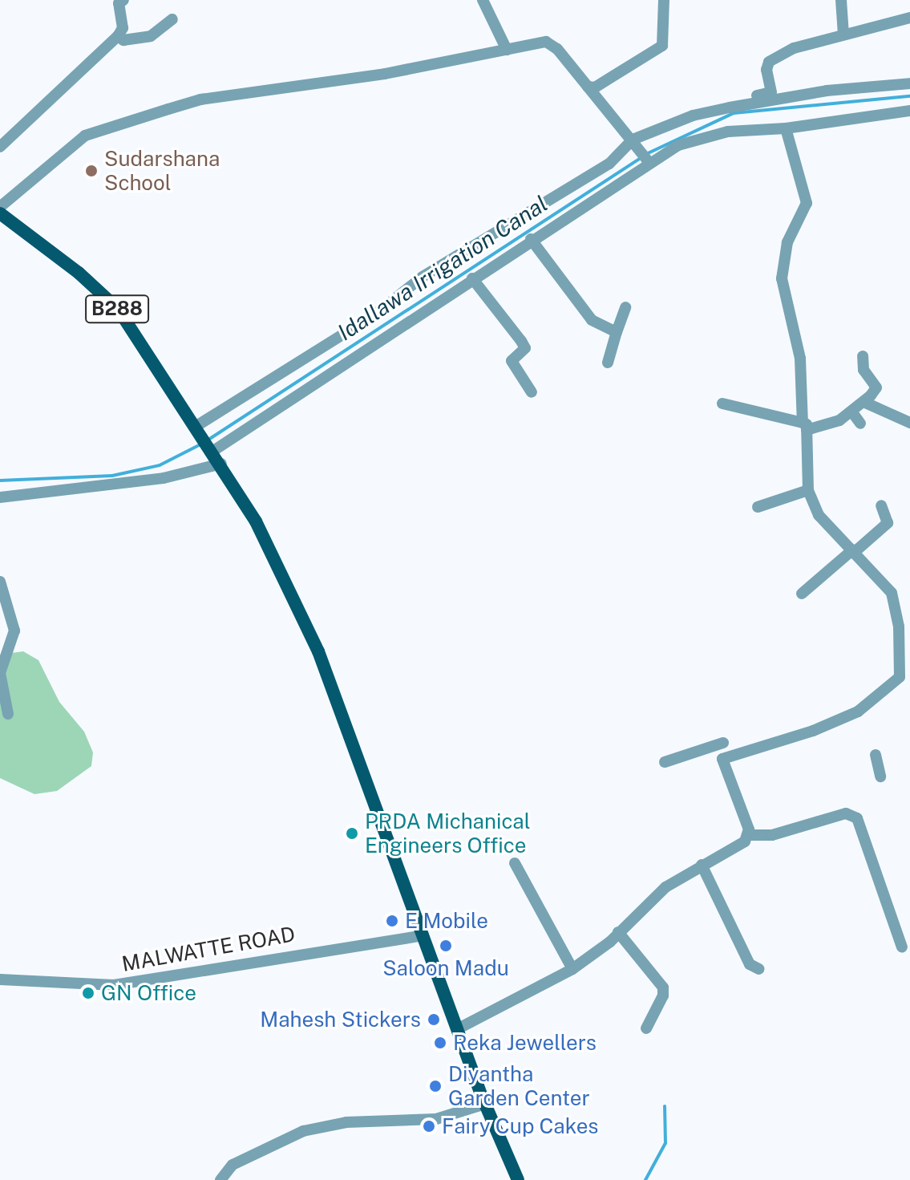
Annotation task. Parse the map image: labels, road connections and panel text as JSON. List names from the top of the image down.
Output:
{
  "streets": {
    "main road": ["B288"],
    "street": ["MALWATTE ROAD"]
  },
  "crossings": [
    ["B288", "MALWATTE ROAD"]
  ],
  "water": ["Idallawa Irrigation Canal"],
  "places": [
    "Sudarshana School",
    "PRDA Michanical Engineers Office",
    "E Mobile",
    "Saloon Madu",
    "GN Office",
    "Mahesh Stickers",
    "Reka Jewellers",
    "Diyantha Garden Center",
    "Fairy Cup Cakes"
  ]
}
